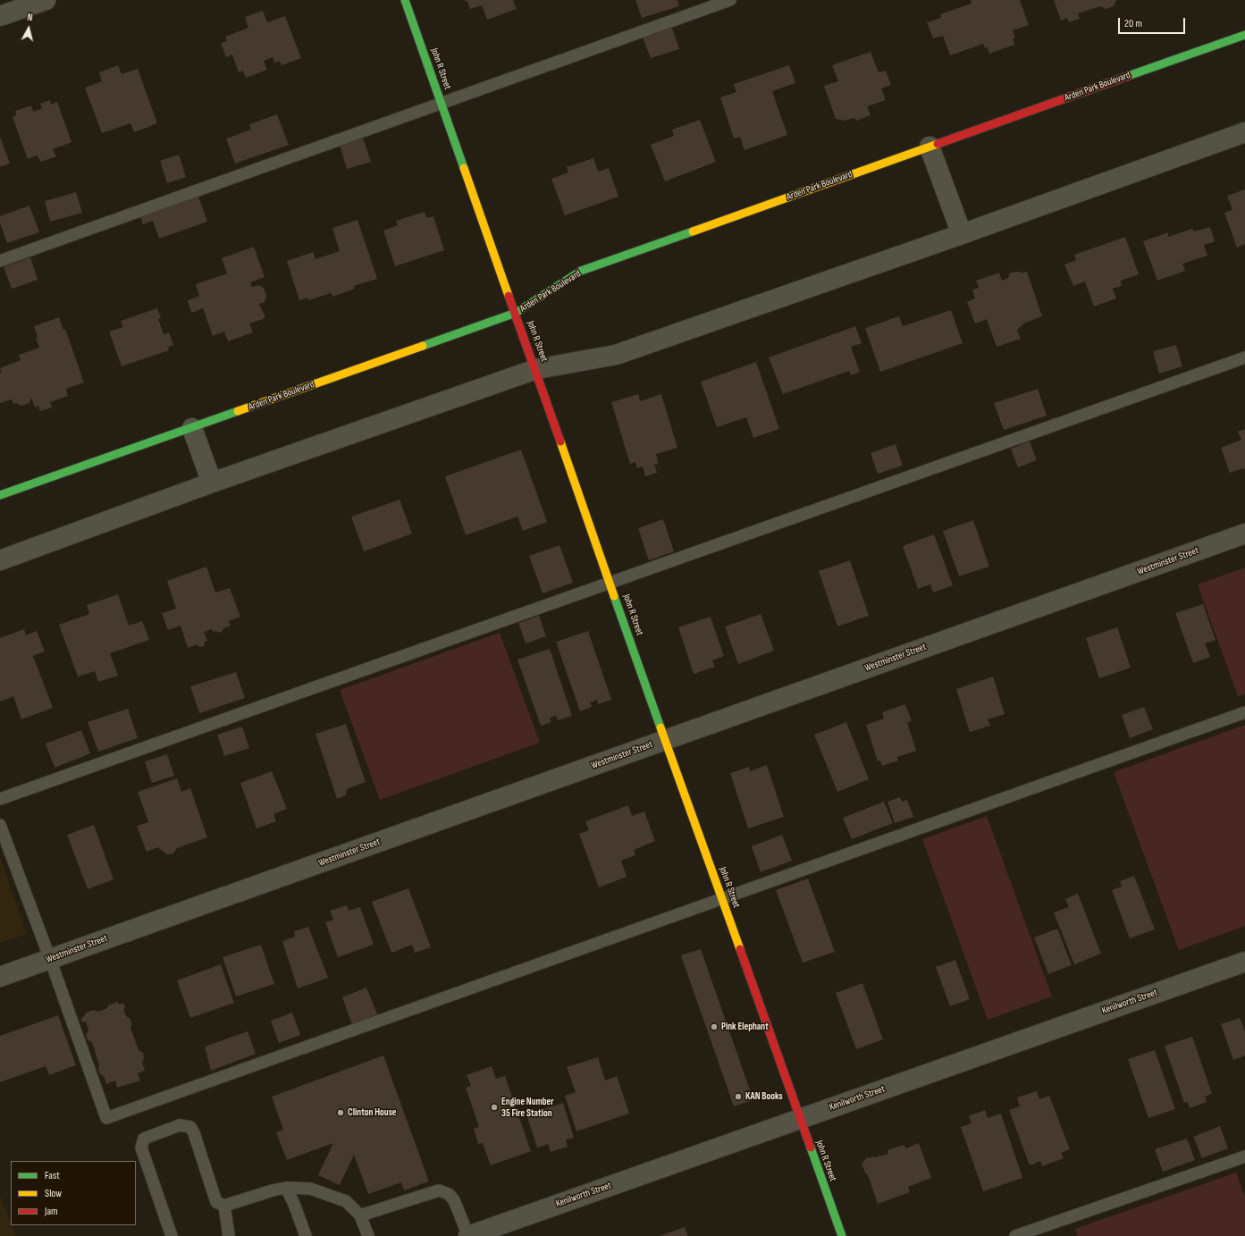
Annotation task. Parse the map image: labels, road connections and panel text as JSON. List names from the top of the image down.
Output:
{
  "streets": {
    "street": [
      "John R Street",
      "Arden Park Boulevard",
      "Westminster Street",
      "Kenilworth Street"
    ]
  },
  "crossings": [
    ["John R Street", "Arden Park Boulevard"],
    ["John R Street", "Westminster Street"],
    ["John R Street", "Kenilworth Street"]
  ],
  "places": [
    "Pink Elephant",
    "KAN Books",
    "Engine Number 35 Fire Station",
    "Clinton House"
  ],
  "legend": ["Fast", "Slow", "Jam"],
  "scale_bar": "20 m",
  "north": "top"
}
